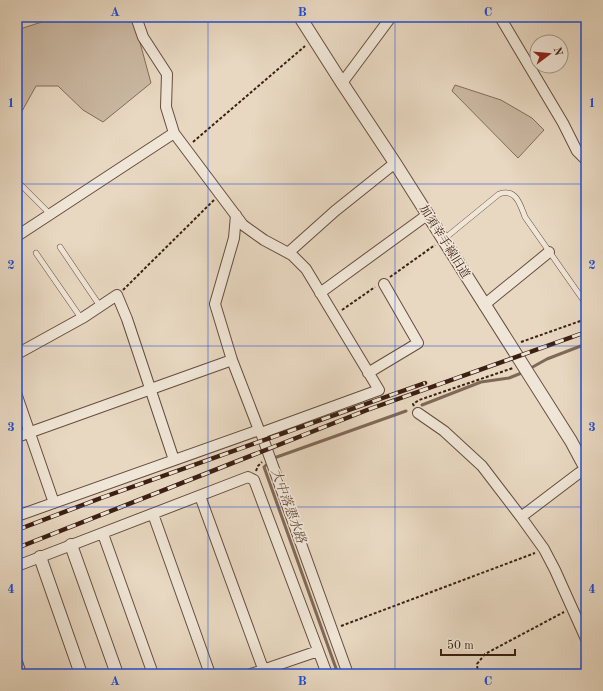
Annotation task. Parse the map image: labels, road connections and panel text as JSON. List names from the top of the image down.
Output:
{
  "streets": {
    "street": ["加須幸手線旧道"]
  },
  "water": ["大中落悪水路"],
  "scale_bar": "50 m",
  "north": "right",
  "grid": {
    "columns": ["A", "B", "C"],
    "rows": [
      "1",
      "2",
      "3",
      "4"
    ]
  }
}
